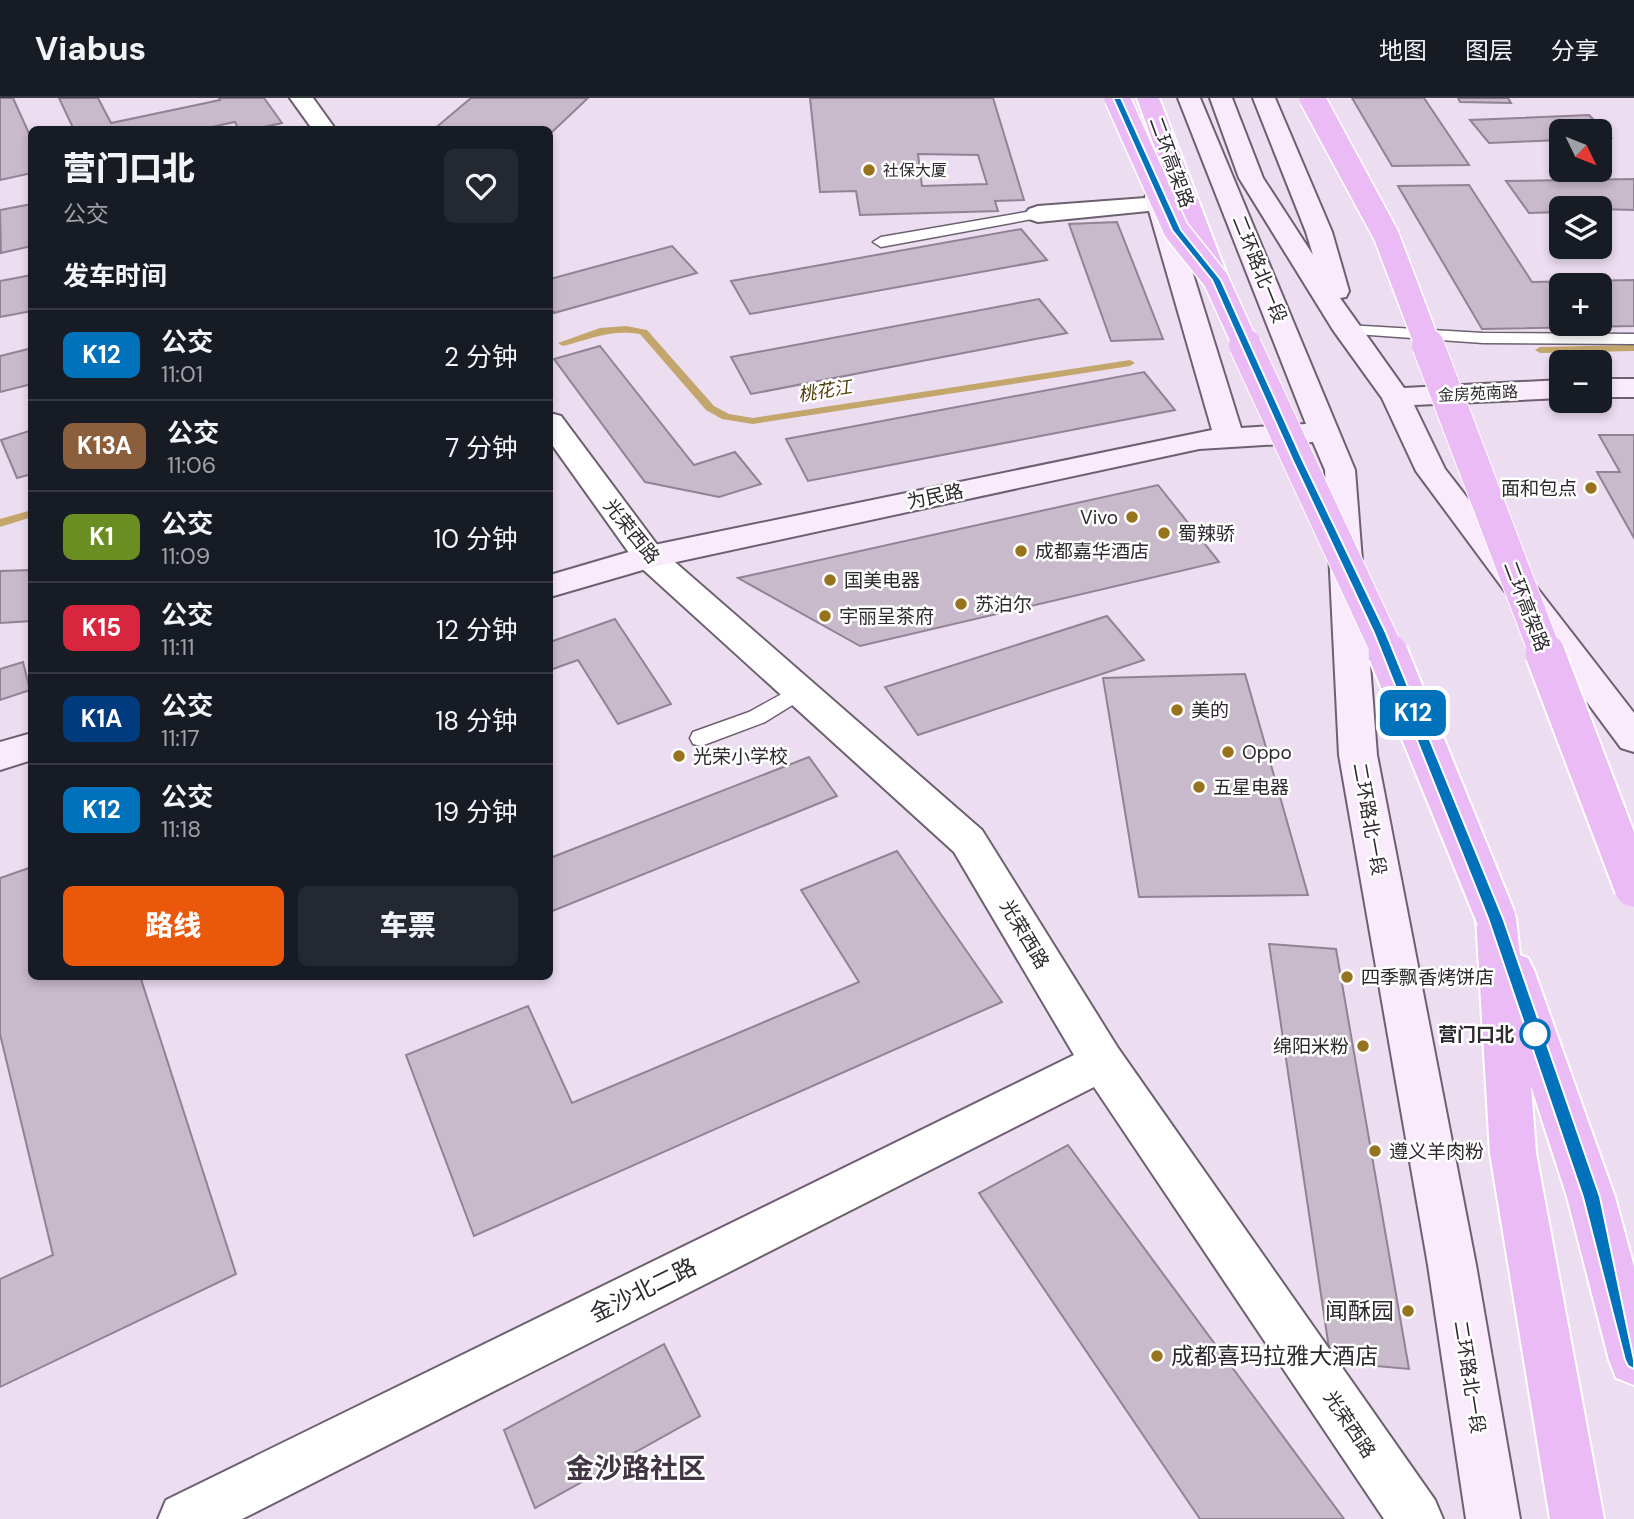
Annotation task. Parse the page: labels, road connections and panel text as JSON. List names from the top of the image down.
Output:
{
  "streets": {
    "highway": ["二环高架路"],
    "main road": ["二环路北一段", "金房苑南路", "为民路"],
    "street": ["光荣西路", "金沙北二路"]
  },
  "crossings": [
    ["二环路北一段", "金房苑南路"],
    ["二环路北一段", "为民路"],
    ["为民路", "光荣西路"],
    ["光荣西路", "金沙北二路"]
  ],
  "districts": ["金沙路社区"],
  "water": ["桃花江"],
  "places": [
    "社保大厦",
    "面和包点",
    "Vivo",
    "蜀辣骄",
    "成都嘉华酒店",
    "国美电器",
    "苏泊尔",
    "宇丽呈茶府",
    "美的",
    "Oppo",
    "光荣小学校",
    "五星电器",
    "四季飘香烤饼店",
    "营门口北",
    "绵阳米粉",
    "遵义羊肉粉",
    "闻酥园",
    "成都喜玛拉雅大酒店"
  ],
  "lines": ["bus line K12"],
  "north": "bottom right",
  "page": {
    "header": "Viabus",
    "nav": ["地图", "图层", "分享"],
    "on_map": "K12",
    "map_buttons": ["+", "−"],
    "heading": [
      ["营门口北", "公交"],
      "发车时间"
    ],
    "list": [
      {
        "mark": "K12",
        "name": "公交",
        "note": "11:01",
        "value": "2 分钟"
      },
      {
        "mark": "K13A",
        "name": "公交",
        "note": "11:06",
        "value": "7 分钟"
      },
      {
        "mark": "K1",
        "name": "公交",
        "note": "11:09",
        "value": "10 分钟"
      },
      {
        "mark": "K15",
        "name": "公交",
        "note": "11:11",
        "value": "12 分钟"
      },
      {
        "mark": "K1A",
        "name": "公交",
        "note": "11:17",
        "value": "18 分钟"
      },
      {
        "mark": "K12",
        "name": "公交",
        "note": "11:18",
        "value": "19 分钟"
      }
    ],
    "buttons": ["路线", "车票"]
  }
}
